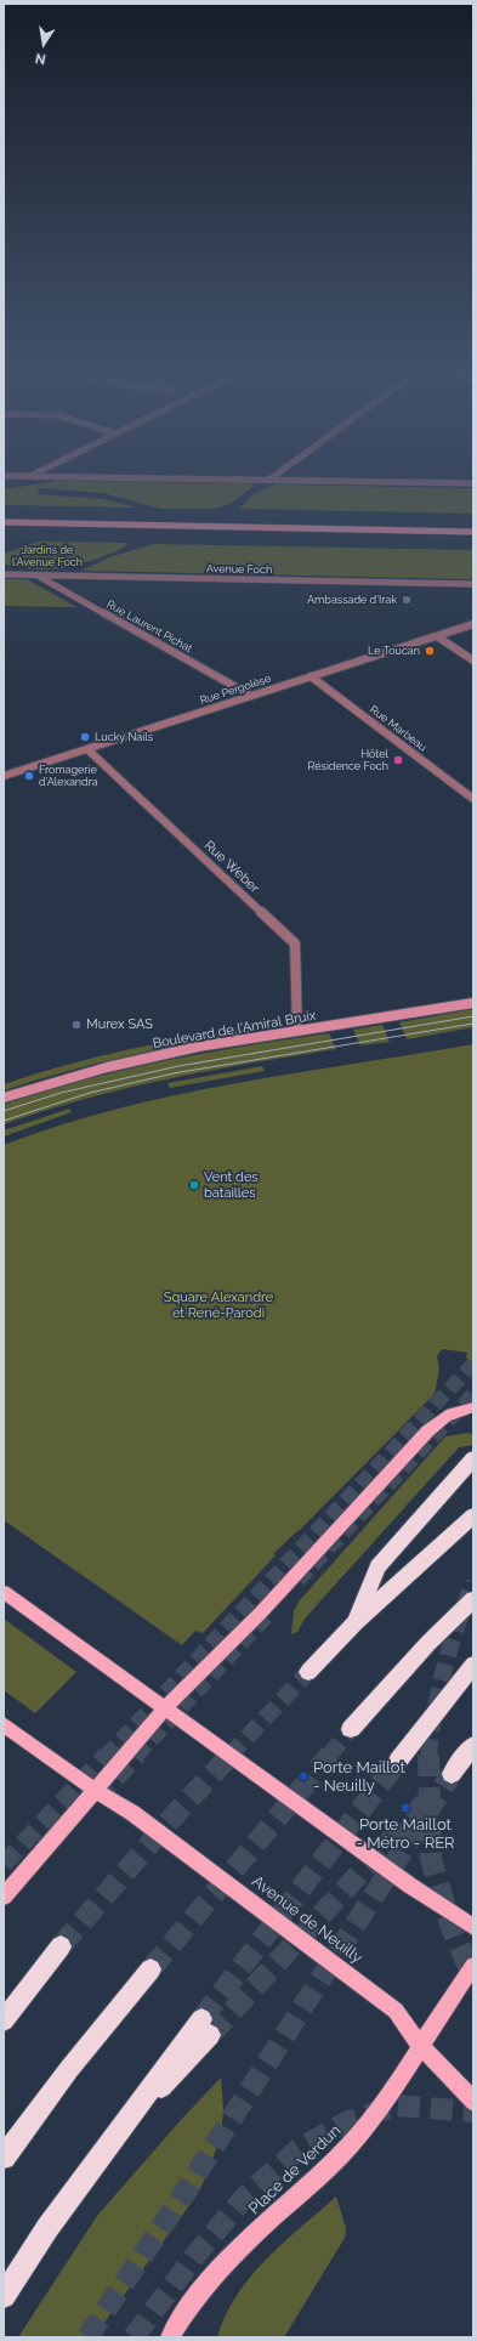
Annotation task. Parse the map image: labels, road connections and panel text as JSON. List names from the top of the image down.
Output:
{
  "streets": {
    "main road": ["Boulevard de l'Amiral Bruix", "Avenue de Neuilly", "Place de Verdun"],
    "street": [
      "Avenue Foch",
      "Rue Laurent Pichat",
      "Rue Pergolèse",
      "Rue Marbeau",
      "Rue Weber"
    ]
  },
  "crossings": [
    ["Avenue Foch", "Rue Laurent Pichat"],
    ["Rue Laurent Pichat", "Rue Pergolèse"],
    ["Rue Pergolèse", "Rue Marbeau"],
    ["Rue Pergolèse", "Rue Weber"],
    ["Rue Weber", "Boulevard de l'Amiral Bruix"],
    ["Avenue de Neuilly", "Place de Verdun"]
  ],
  "parks": ["Jardins de l'Avenue Foch", "Square Alexandre et René-Parodi"],
  "places": [
    "Ambassade d'Irak",
    "Le Toucan",
    "Lucky Nails",
    "Hôtel Résidence Foch",
    "Fromagerie d'Alexandra",
    "Murex SAS",
    "Vent des batailles",
    "Porte Maillot - Neuilly",
    "Porte Maillot - Métro - RER"
  ],
  "north": "bottom"
}
